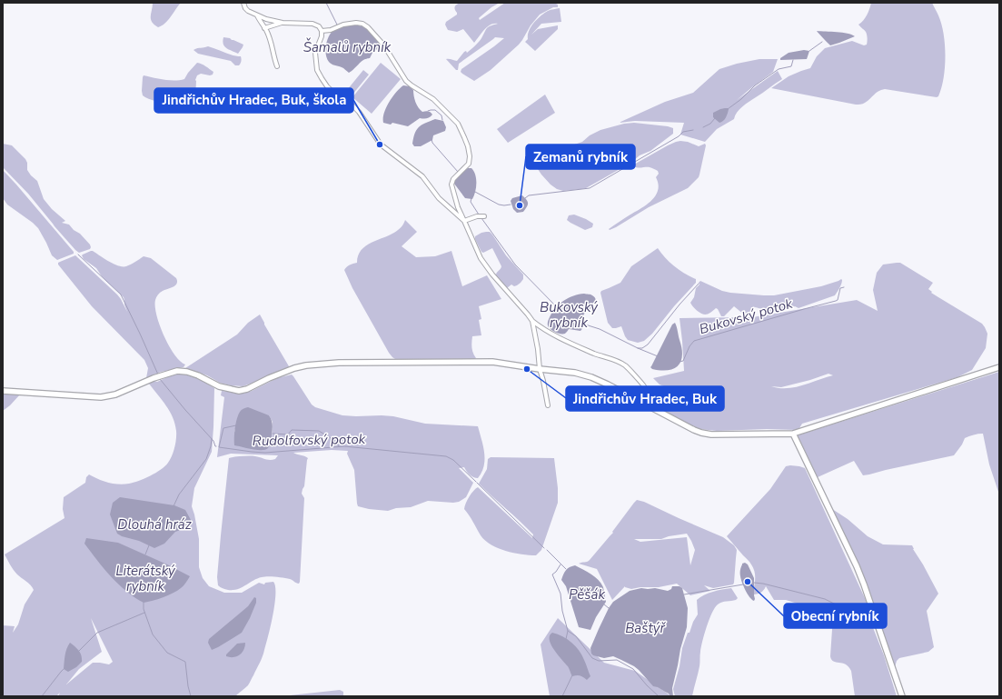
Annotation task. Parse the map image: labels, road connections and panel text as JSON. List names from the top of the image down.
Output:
{
  "water": [
    "Šamalů rybník",
    "Bukovský rybník",
    "Bukovský potok",
    "Rudolfovský potok",
    "Dlouhá hráz",
    "Literátský rybník",
    "Pěšák",
    "Baštýř"
  ],
  "places": [
    "Jindřichův Hradec, Buk, škola",
    "Zemanů rybník",
    "Jindřichův Hradec, Buk",
    "Obecní rybník"
  ]
}
